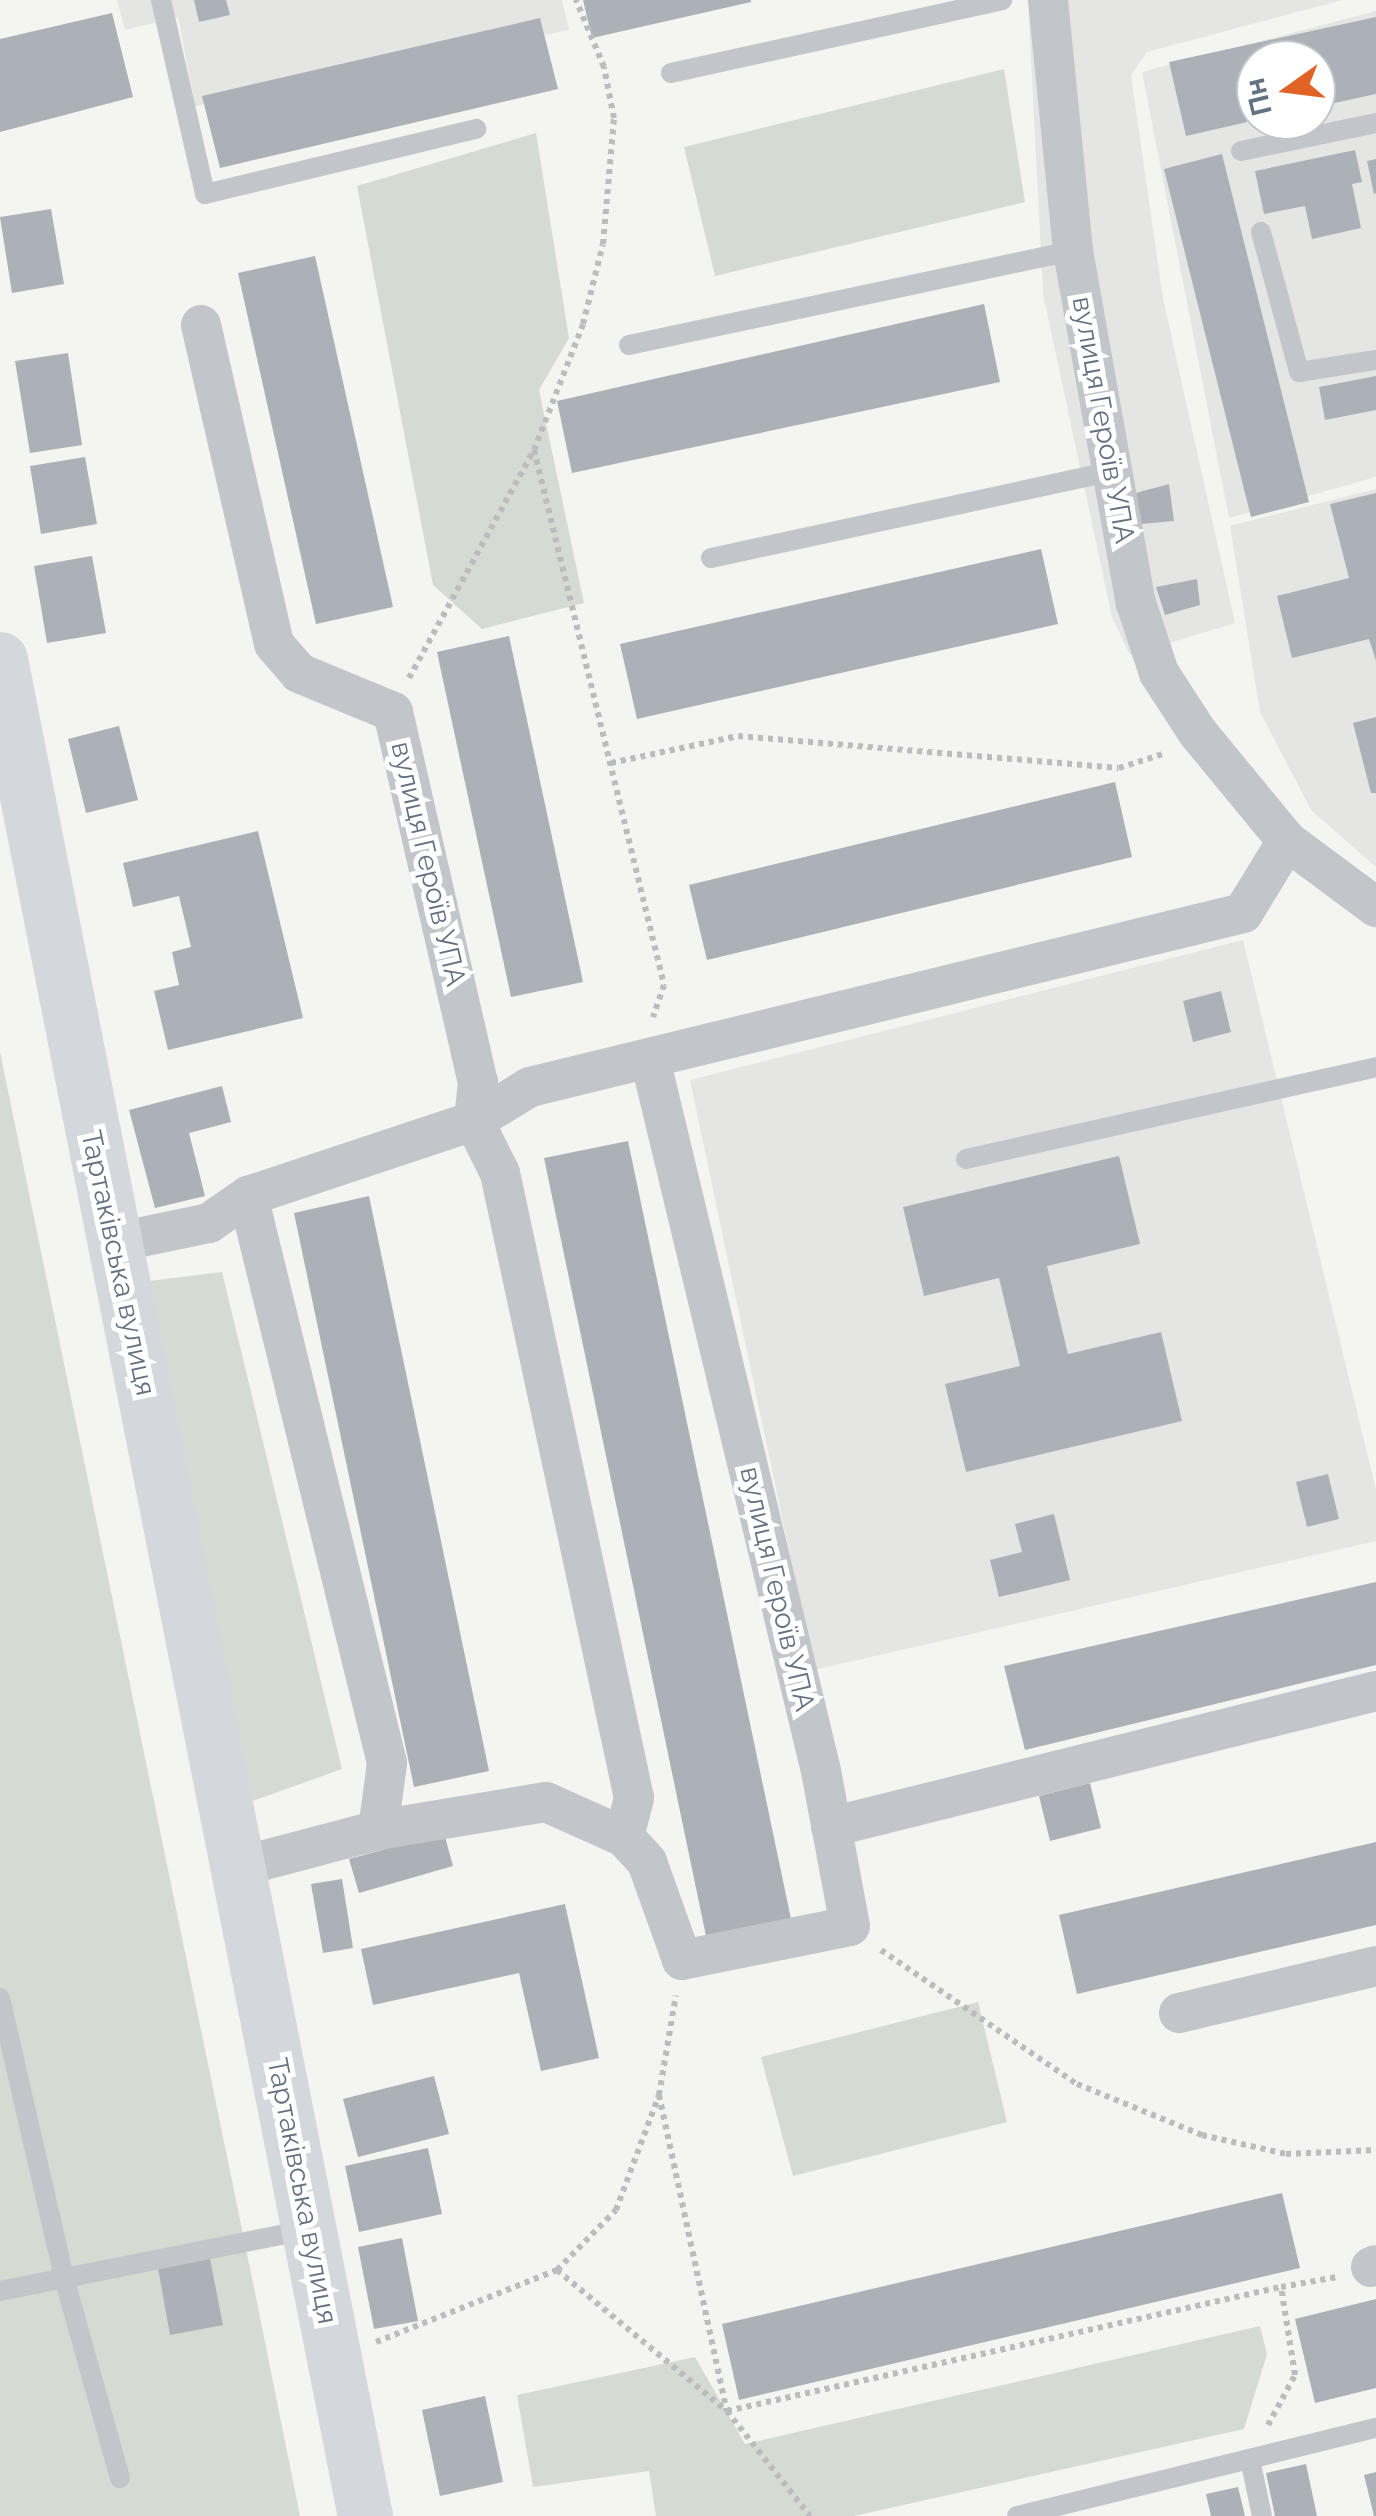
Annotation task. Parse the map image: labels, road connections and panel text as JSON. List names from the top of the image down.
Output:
{
  "streets": {
    "street": ["вулиця Героїв УПА", "Тартаківська вулиця"]
  },
  "north": "left"
}
